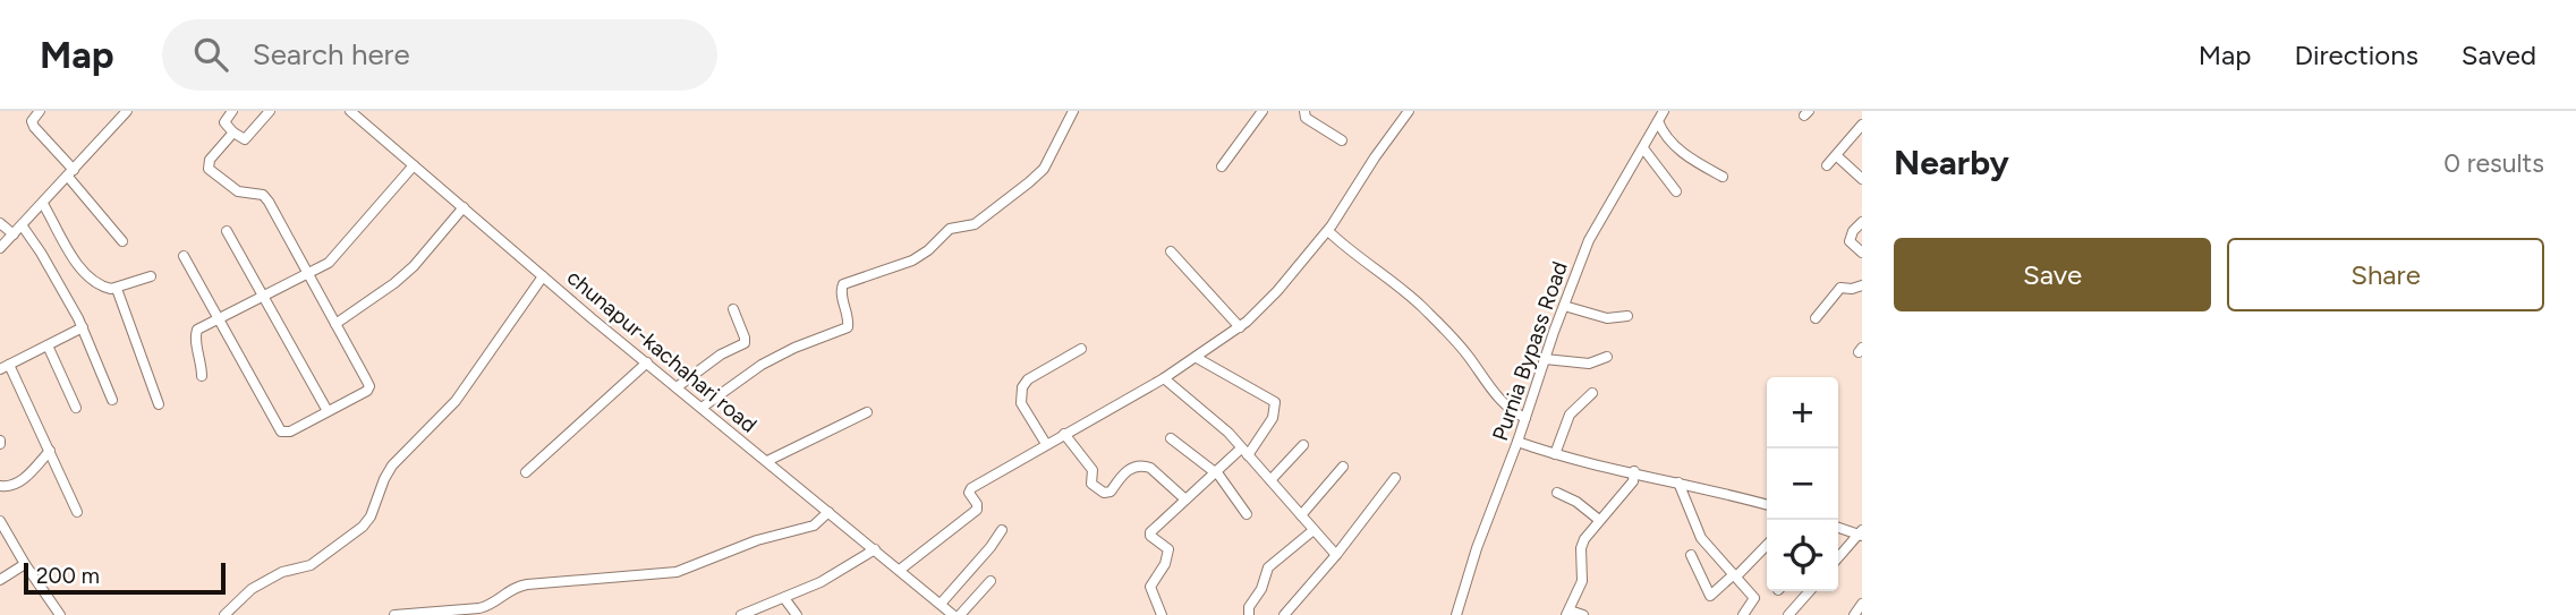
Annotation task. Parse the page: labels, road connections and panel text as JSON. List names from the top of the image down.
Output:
{
  "streets": {
    "street": ["chunapur-kachahari road", "Purnia Bypass Road"]
  },
  "scale_bar": "200 m",
  "page": {
    "header": "Map",
    "search": "Search here",
    "nav": ["Map", "Directions", "Saved"],
    "heading": ["Nearby", "0 results"],
    "buttons": ["Save", "Share"],
    "map_buttons": ["+", "−"],
    "scale": "200 m"
  }
}
